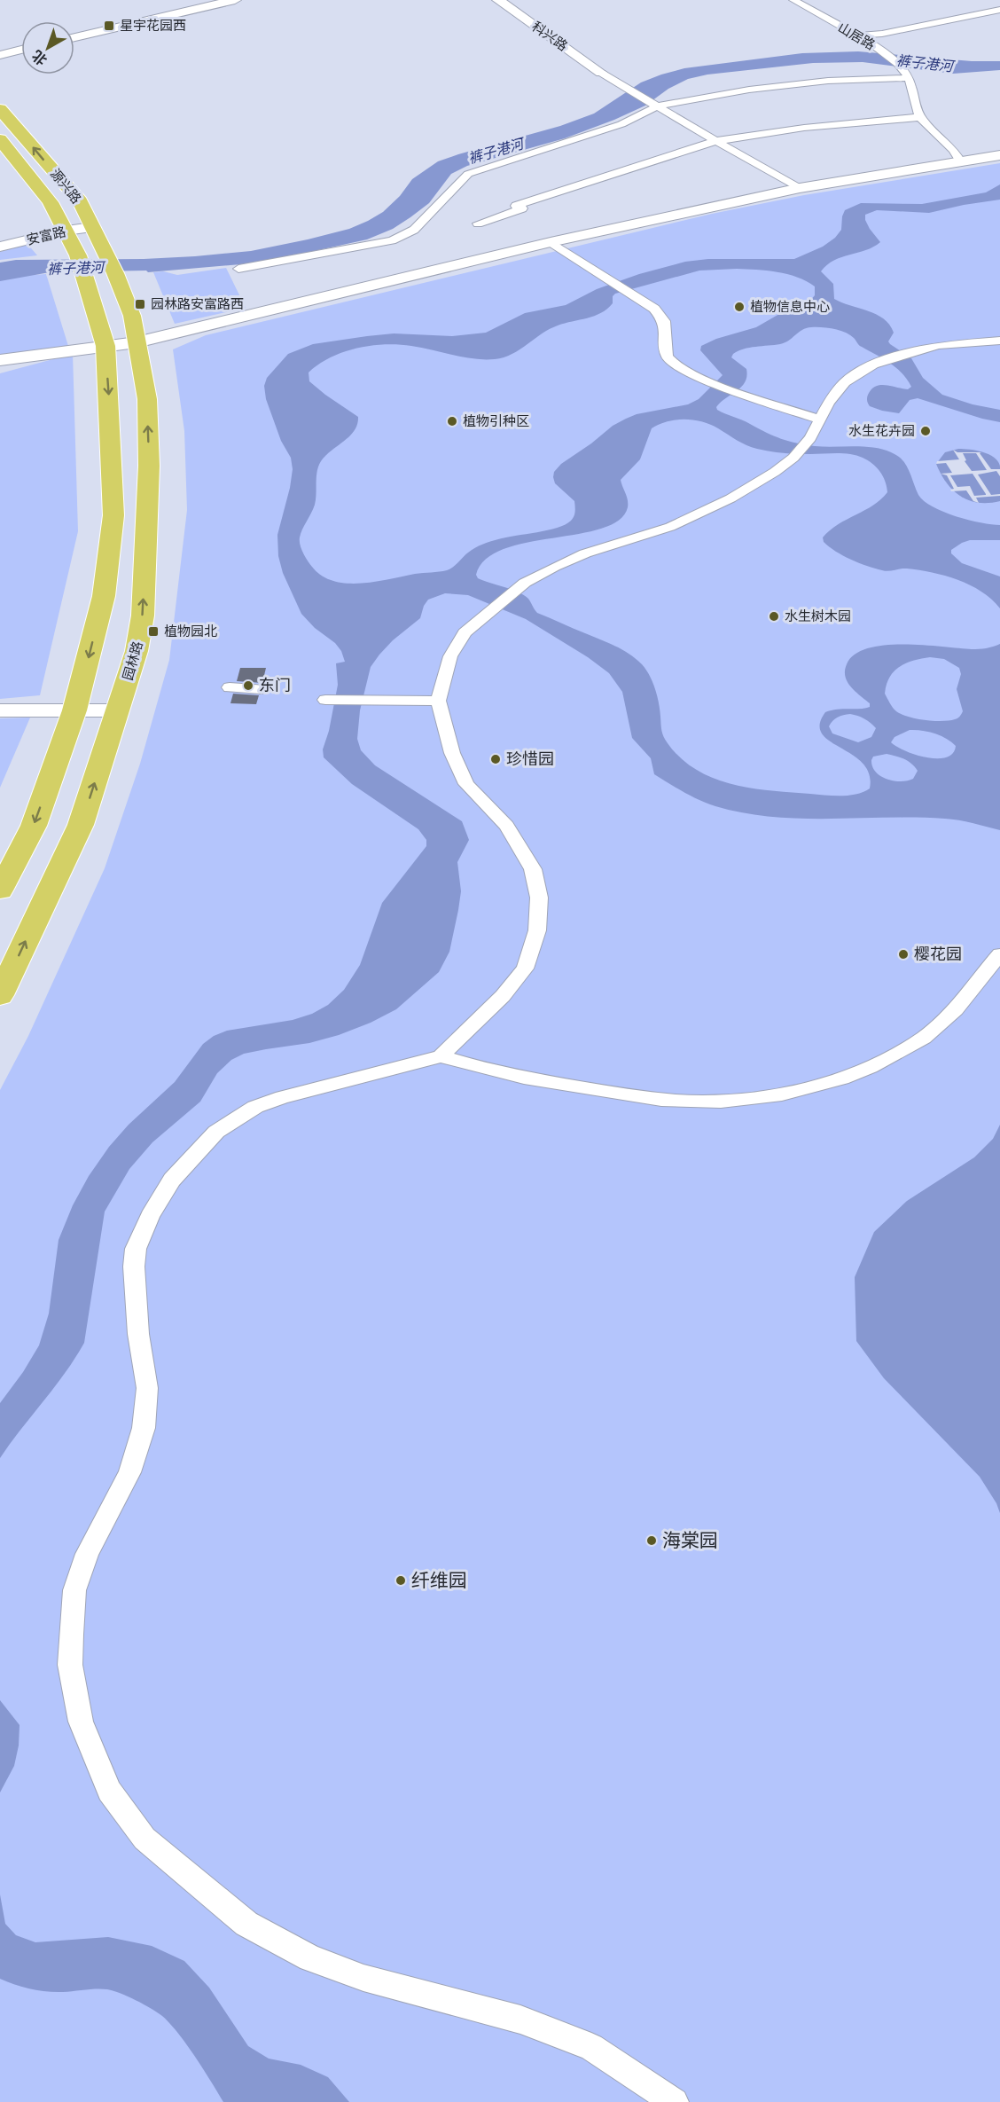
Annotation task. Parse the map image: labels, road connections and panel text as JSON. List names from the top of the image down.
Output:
{
  "streets": {
    "main road": ["源兴路", "园林路"],
    "street": ["科兴路", "山居路", "安富路"]
  },
  "crossings": [
    ["源兴路", "安富路"],
    ["源兴路", "园林路"]
  ],
  "water": ["裤子港河"],
  "places": {
    "transit": ["星宇花园西", "园林路安富路西", "植物园北"],
    "other": [
      "植物信息中心",
      "植物引种区",
      "水生花卉园",
      "水生树木园",
      "东门",
      "珍惜园",
      "樱花园",
      "海棠园",
      "纤维园"
    ]
  },
  "north": "bottom left"
}
